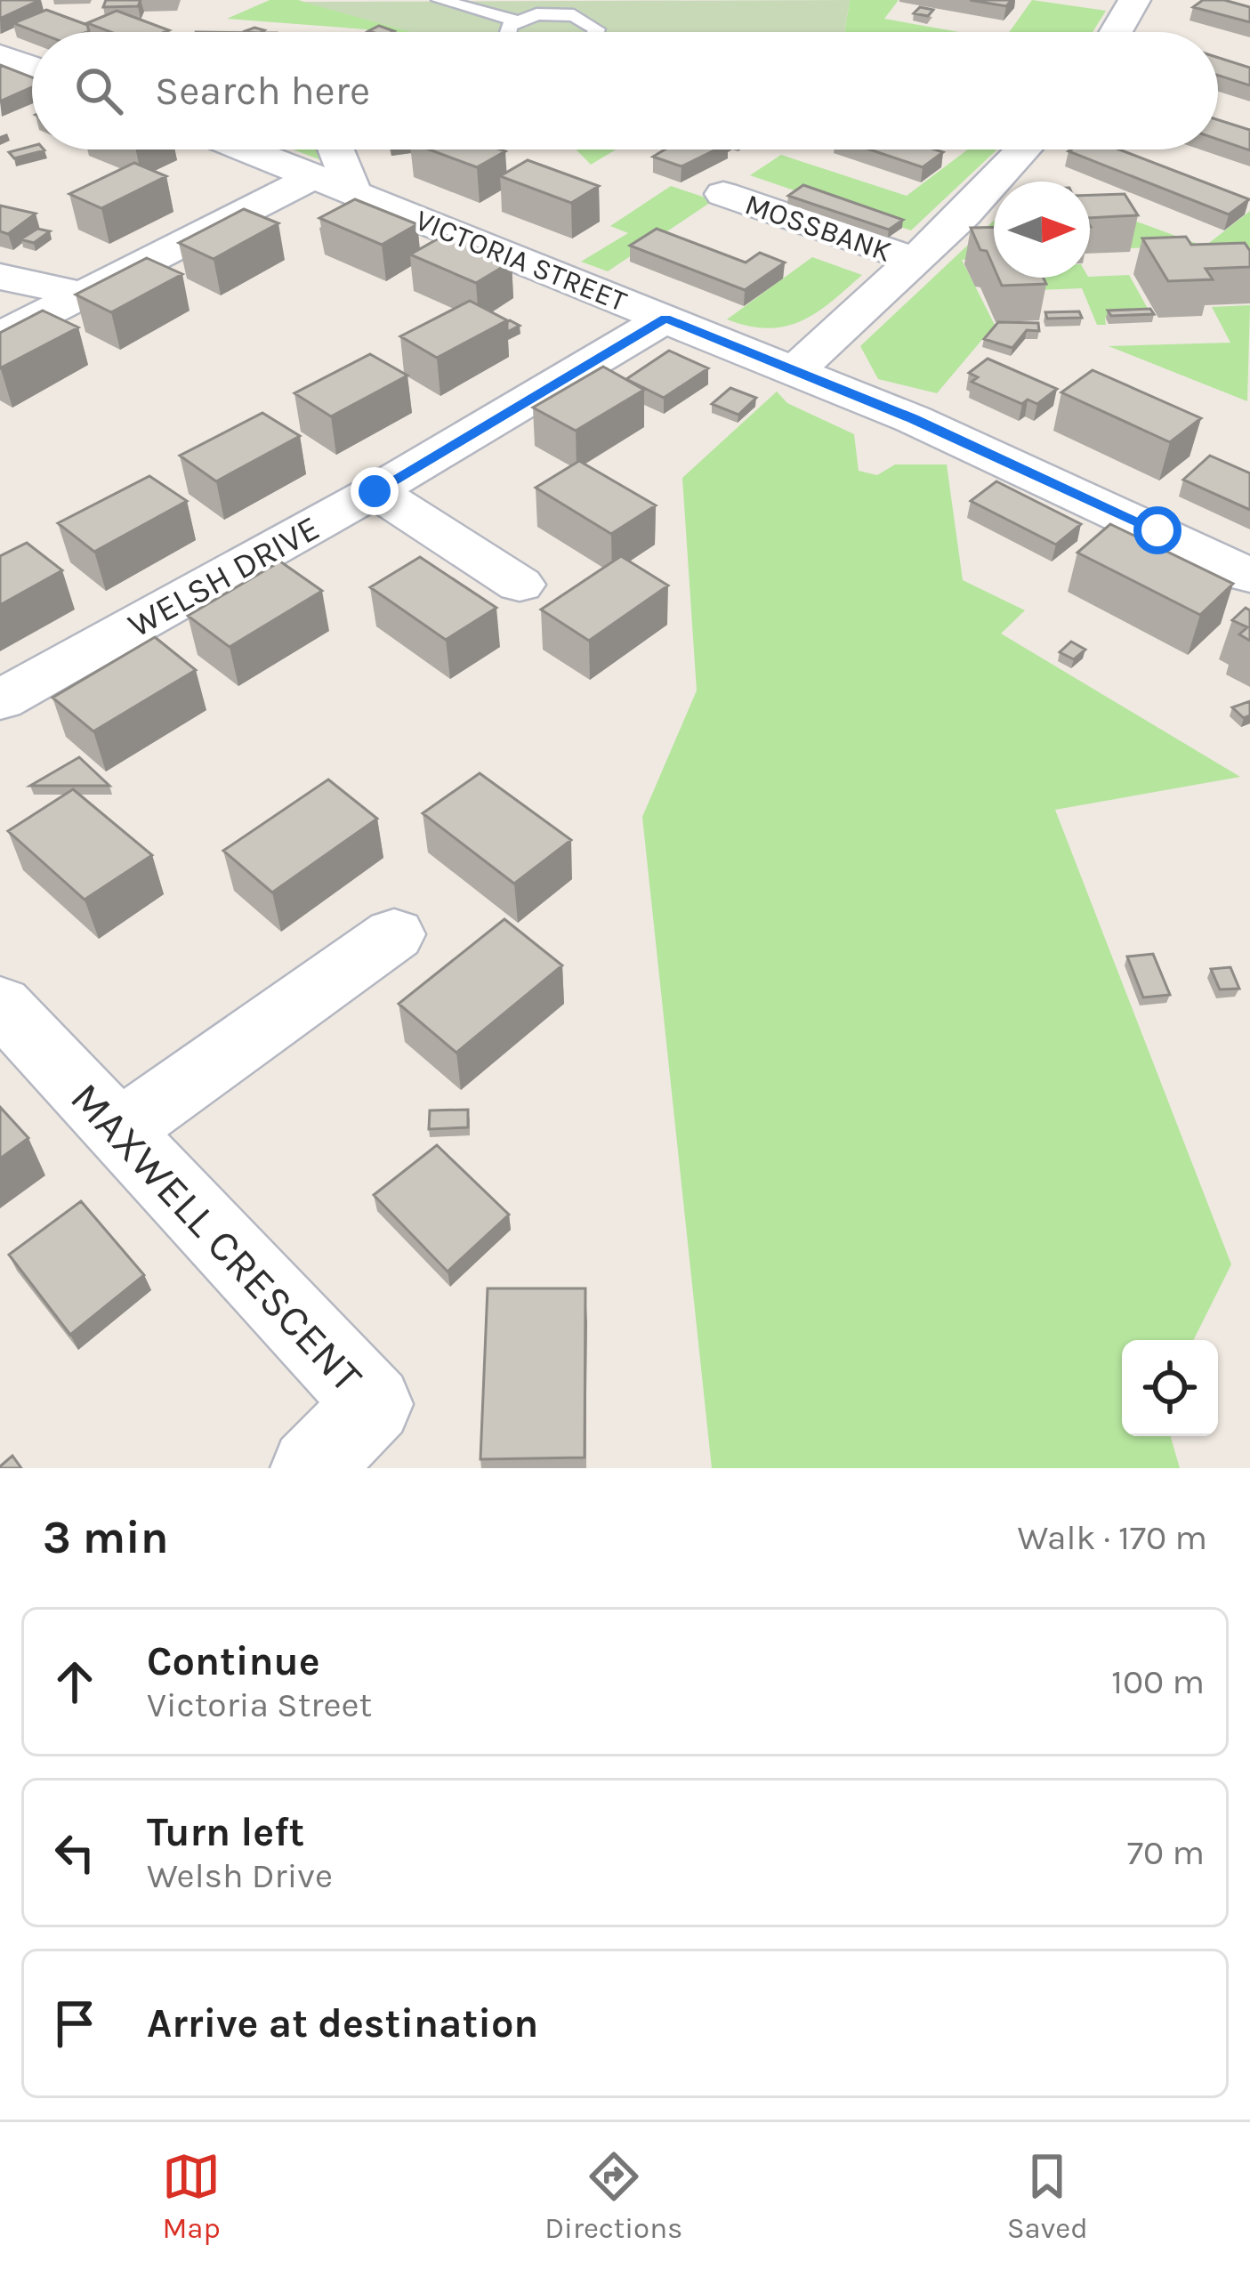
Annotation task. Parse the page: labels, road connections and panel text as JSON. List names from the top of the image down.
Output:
{
  "streets": {
    "street": [
      "MOSSBANK",
      "VICTORIA STREET",
      "WELSH DRIVE",
      "MAXWELL CRESCENT"
    ]
  },
  "crossings": [
    ["VICTORIA STREET", "WELSH DRIVE"]
  ],
  "north": "right",
  "page": {
    "search": "Search here",
    "heading": ["3 min", "Walk · 170 m"],
    "list": [
      ["Continue", "Victoria Street", "100 m"],
      ["Turn left", "Welsh Drive", "70 m"],
      "Arrive at destination"
    ],
    "nav": ["Map", "Directions", "Saved"]
  }
}
